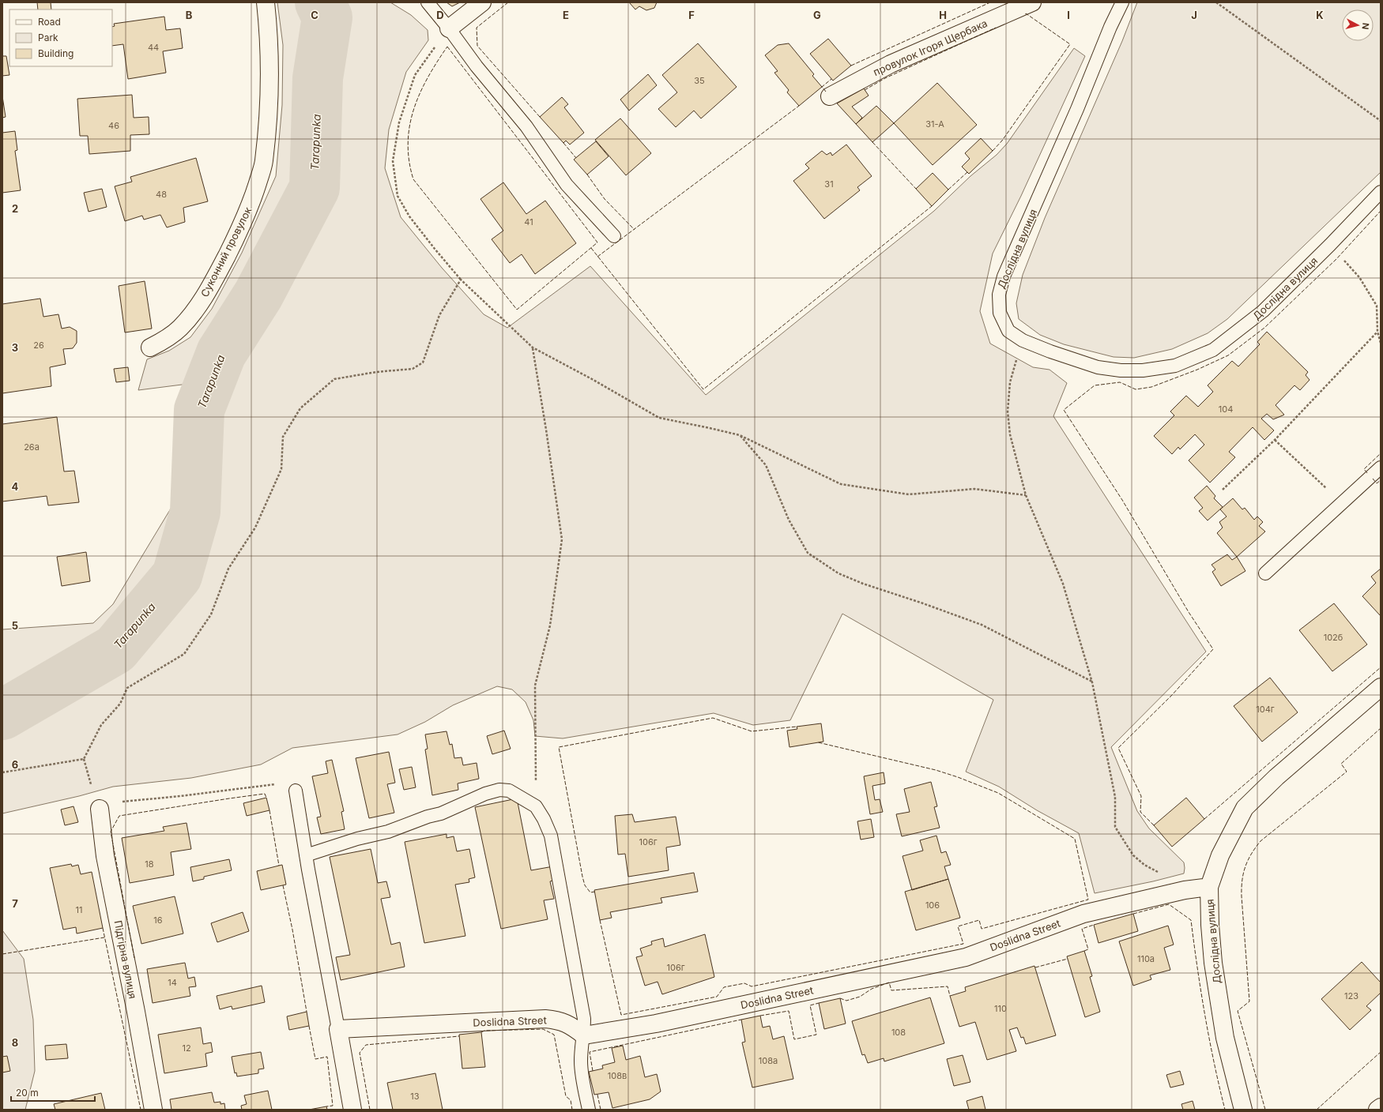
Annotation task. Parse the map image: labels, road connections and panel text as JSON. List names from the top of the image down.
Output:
{
  "streets": {
    "street": [
      "провулок Ігоря Щербака",
      "Дослідна вулиця",
      "Суконний провулок",
      "Doslidna Street",
      "Підгірна вулиця"
    ]
  },
  "crossings": [
    ["Дослідна вулиця", "Doslidna Street"]
  ],
  "water": ["Tarapunka"],
  "house_numbers": [
    "44",
    "35",
    "31-А",
    "46",
    "31",
    "48",
    "41",
    "26",
    "104",
    "26а",
    "102б",
    "104г",
    "106г",
    "18",
    "106",
    "11",
    "16",
    "110а",
    "106г",
    "14",
    "123",
    "110",
    "108",
    "12",
    "108а",
    "108в",
    "13"
  ],
  "legend": ["Road", "Park", "Building"],
  "scale_bar": "20 m",
  "north": "right",
  "grid": {
    "columns": [
      "B",
      "C",
      "D",
      "E",
      "F",
      "G",
      "H",
      "I",
      "J",
      "K"
    ],
    "rows": [
      "2",
      "3",
      "4",
      "5",
      "6",
      "7",
      "8"
    ]
  }
}
